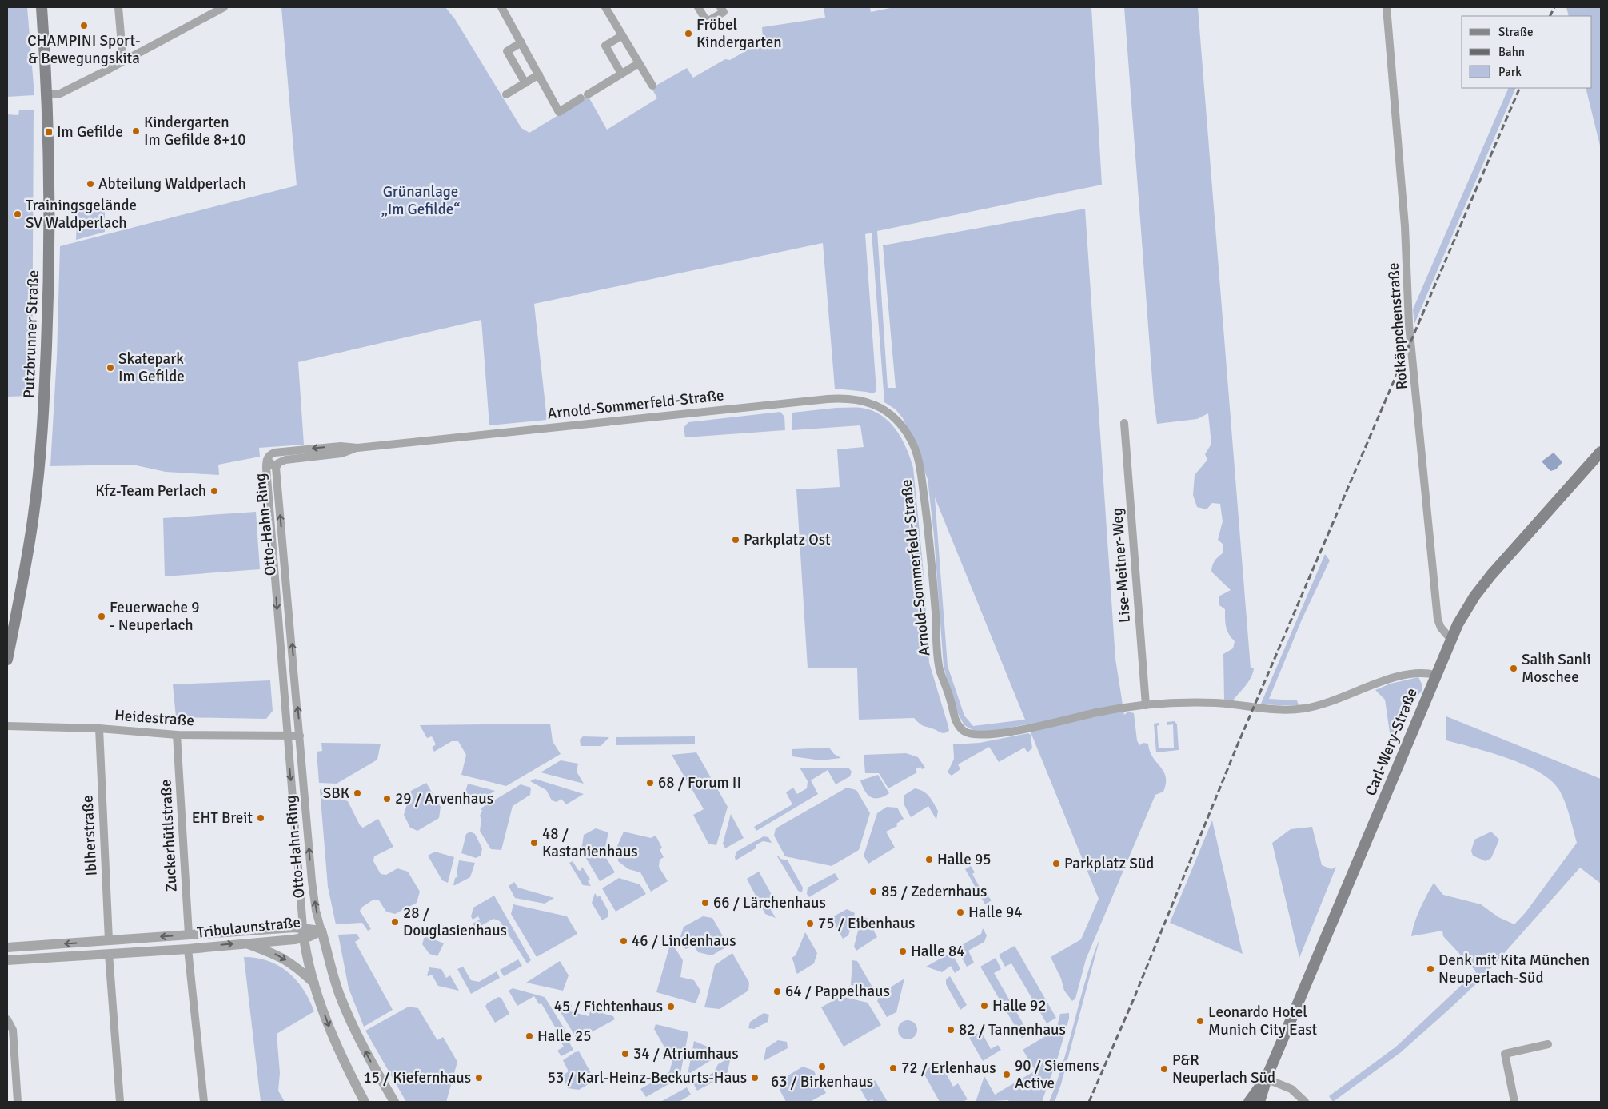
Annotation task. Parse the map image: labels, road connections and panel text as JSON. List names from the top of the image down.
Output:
{
  "streets": {
    "main road": ["Putzbrunner Straße", "Carl-Wery-Straße"],
    "street": [
      "Rotkäppchenstraße",
      "Arnold-Sommerfeld-Straße",
      "Otto-Hahn-Ring",
      "Lise-Meitner-Weg",
      "Heidestraße",
      "Iblherstraße",
      "Zuckerhütlstraße",
      "Tribulaunstraße"
    ]
  },
  "crossings": [
    ["Rotkäppchenstraße", "Carl-Wery-Straße"],
    ["Arnold-Sommerfeld-Straße", "Otto-Hahn-Ring"],
    ["Arnold-Sommerfeld-Straße", "Lise-Meitner-Weg"],
    ["Arnold-Sommerfeld-Straße", "Carl-Wery-Straße"],
    ["Otto-Hahn-Ring", "Heidestraße"],
    ["Otto-Hahn-Ring", "Tribulaunstraße"],
    ["Heidestraße", "Iblherstraße"],
    ["Heidestraße", "Zuckerhütlstraße"],
    ["Iblherstraße", "Tribulaunstraße"],
    ["Zuckerhütlstraße", "Tribulaunstraße"]
  ],
  "parks": ["Grünanlage „Im Gefilde“"],
  "places": {
    "other": [
      "CHAMPINI Sport- & Bewegungskita",
      "Fröbel Kindergarten",
      "Kindergarten Im Gefilde 8+10",
      "Abteilung Waldperlach",
      "Trainingsgelände SV Waldperlach",
      "Skatepark Im Gefilde",
      "Kfz-Team Perlach",
      "Parkplatz Ost",
      "Feuerwache 9 - Neuperlach",
      "Salih Sanli Moschee",
      "68 / Forum II",
      "SBK",
      "29 / Arvenhaus",
      "EHT Breit",
      "48 / Kastanienhaus",
      "Halle 95",
      "Parkplatz Süd",
      "85 / Zedernhaus",
      "66 / Lärchenhaus",
      "Halle 94",
      "28 / Douglasienhaus",
      "75 / Eibenhaus",
      "46 / Lindenhaus",
      "Halle 84",
      "Denk mit Kita München Neuperlach-Süd",
      "64 / Pappelhaus",
      "Halle 92",
      "45 / Fichtenhaus",
      "Leonardo Hotel Munich City East",
      "82 / Tannenhaus",
      "Halle 25",
      "34 / Atriumhaus",
      "63 / Birkenhaus",
      "72 / Erlenhaus",
      "P&R Neuperlach Süd",
      "90 / Siemens Active",
      "15 / Kiefernhaus",
      "53 / Karl-Heinz-Beckurts-Haus"
    ],
    "transit": ["Im Gefilde"]
  },
  "legend": ["Straße", "Bahn", "Park"]
}
